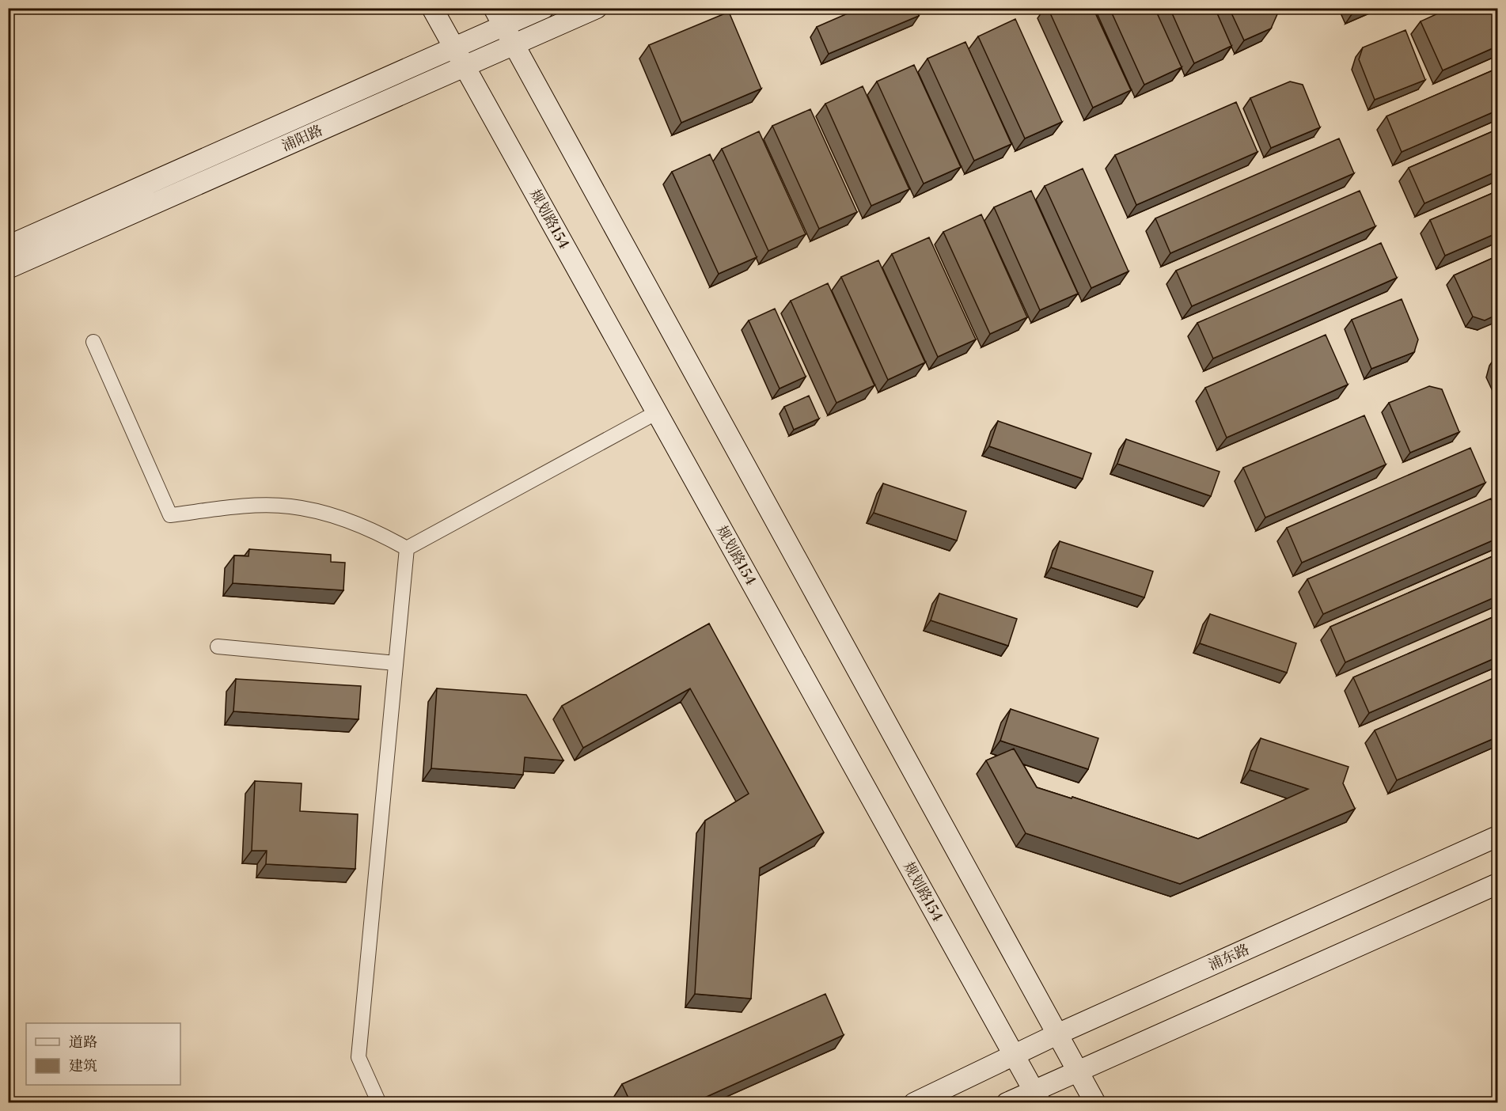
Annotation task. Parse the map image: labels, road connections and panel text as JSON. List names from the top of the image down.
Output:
{
  "streets": {
    "main road": ["浦阳路", "规划路154", "浦东路"]
  },
  "crossings": [
    ["浦阳路", "规划路154"],
    ["规划路154", "浦东路"]
  ],
  "legend": ["道路", "建筑"]
}
